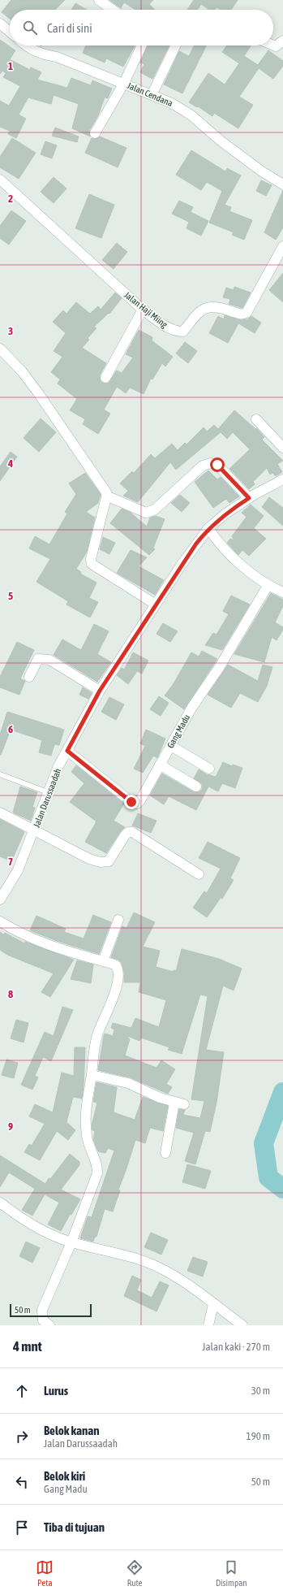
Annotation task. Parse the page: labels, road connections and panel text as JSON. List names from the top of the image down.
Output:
{
  "streets": {
    "street": [
      "Jalan Cendana",
      "Jalan Haji Miing",
      "Gang Madu",
      "Jalan Darussaadah"
    ]
  },
  "crossings": [
    ["Gang Madu", "Jalan Darussaadah"]
  ],
  "scale_bar": "50 m",
  "page": {
    "search": "Cari di sini",
    "scale": "50 m",
    "heading": ["4 mnt", "Jalan kaki · 270 m"],
    "list": [
      ["Lurus", "30 m"],
      ["Belok kanan", "Jalan Darussaadah", "190 m"],
      ["Belok kiri", "Gang Madu", "50 m"],
      "Tiba di tujuan"
    ],
    "nav": ["Peta", "Rute", "Disimpan"]
  },
  "grid": {
    "rows": [
      "1",
      "2",
      "3",
      "4",
      "5",
      "6",
      "7",
      "8",
      "9"
    ]
  }
}
